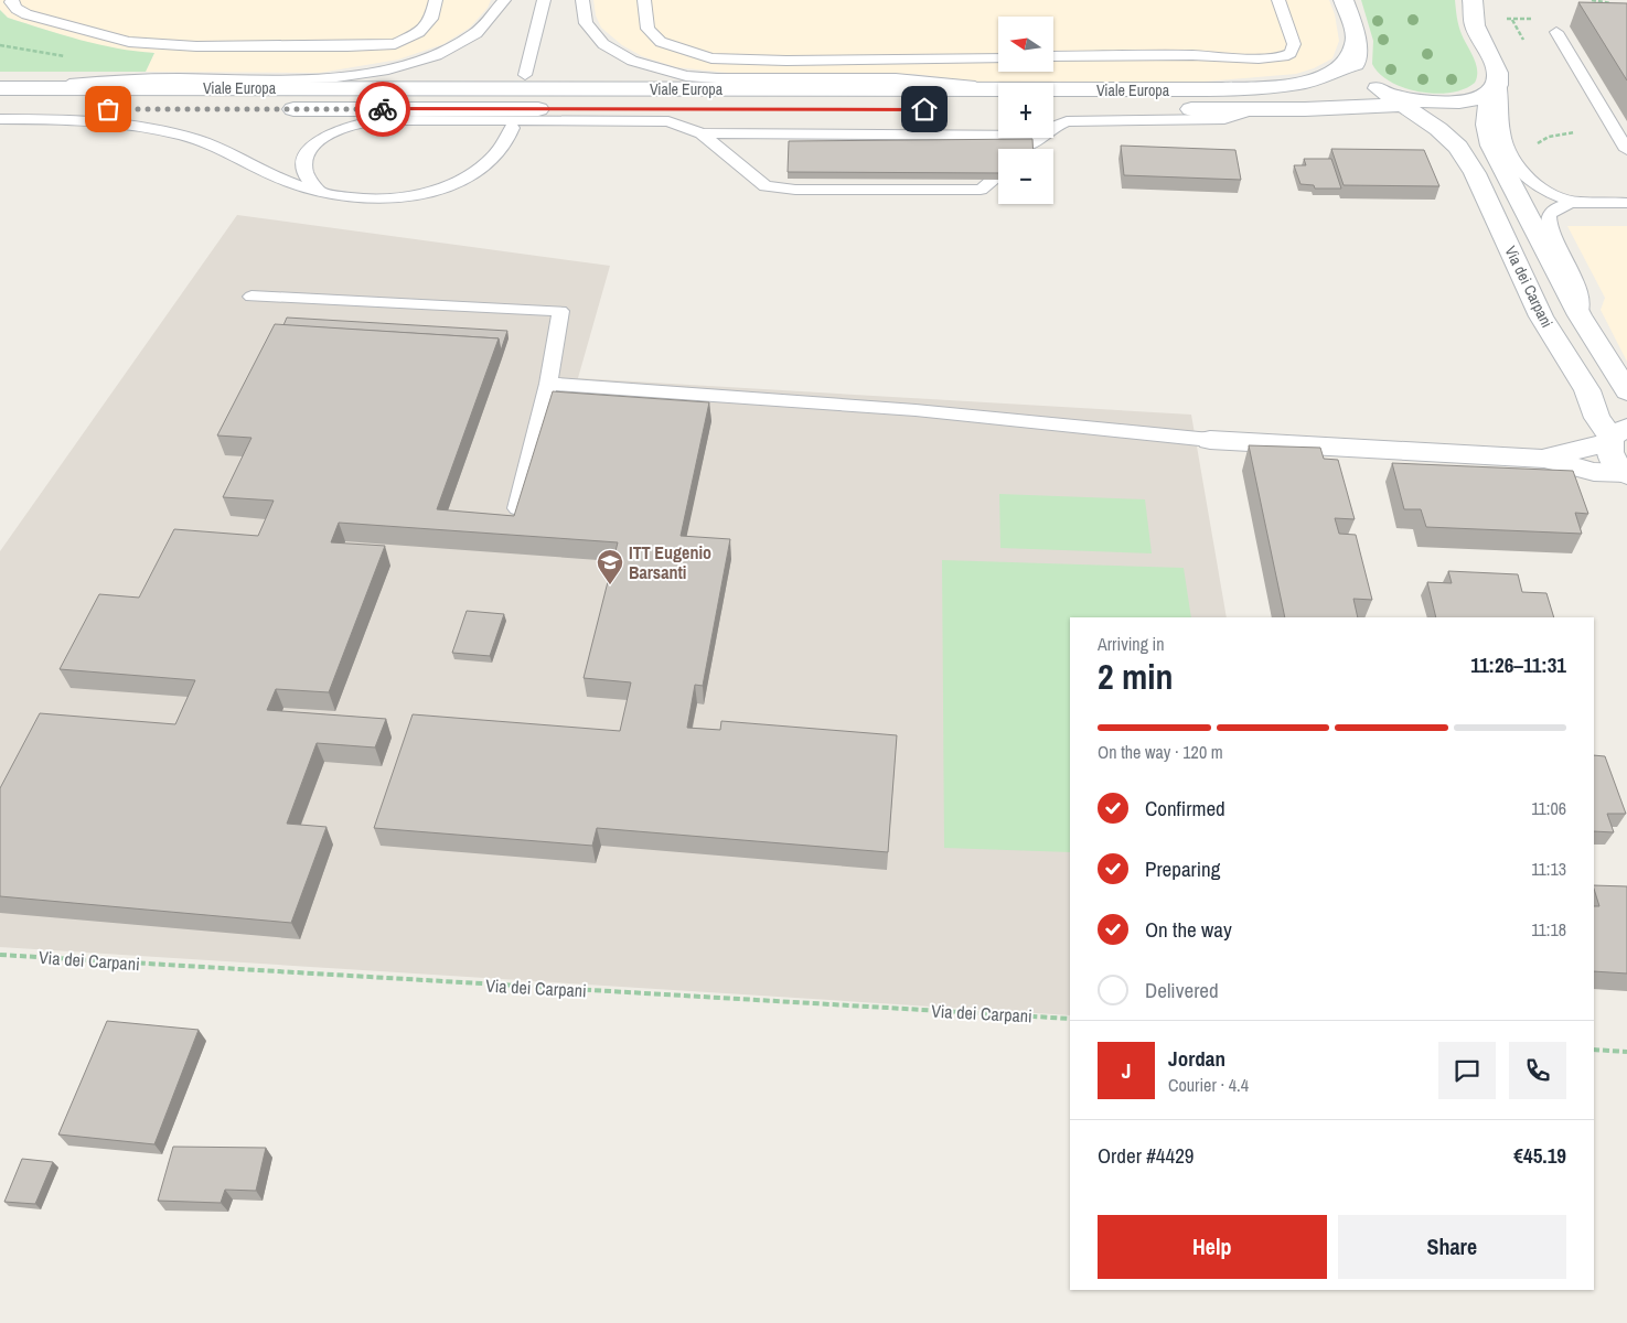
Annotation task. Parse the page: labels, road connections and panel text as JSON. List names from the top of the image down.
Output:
{
  "streets": {
    "street": ["Viale Europa", "Via dei Carpani"]
  },
  "crossings": [
    ["Viale Europa", "Via dei Carpani"]
  ],
  "places": {
    "school or university": ["ITT Eugenio Barsanti"]
  },
  "north": "left",
  "page": {
    "map_buttons": ["+", "−"],
    "heading": ["2 min", "Arriving in", "11:26–11:31"],
    "panel": [
      "Jordan",
      "Courier · 4.4",
      "Order #4429",
      "€45.19"
    ],
    "bar": "On the way · 120 m",
    "list": [
      ["Confirmed", "11:06"],
      ["Preparing", "11:13"],
      ["On the way", "11:18"],
      "Delivered"
    ],
    "round": "J",
    "buttons": ["Help", "Share"]
  }
}
